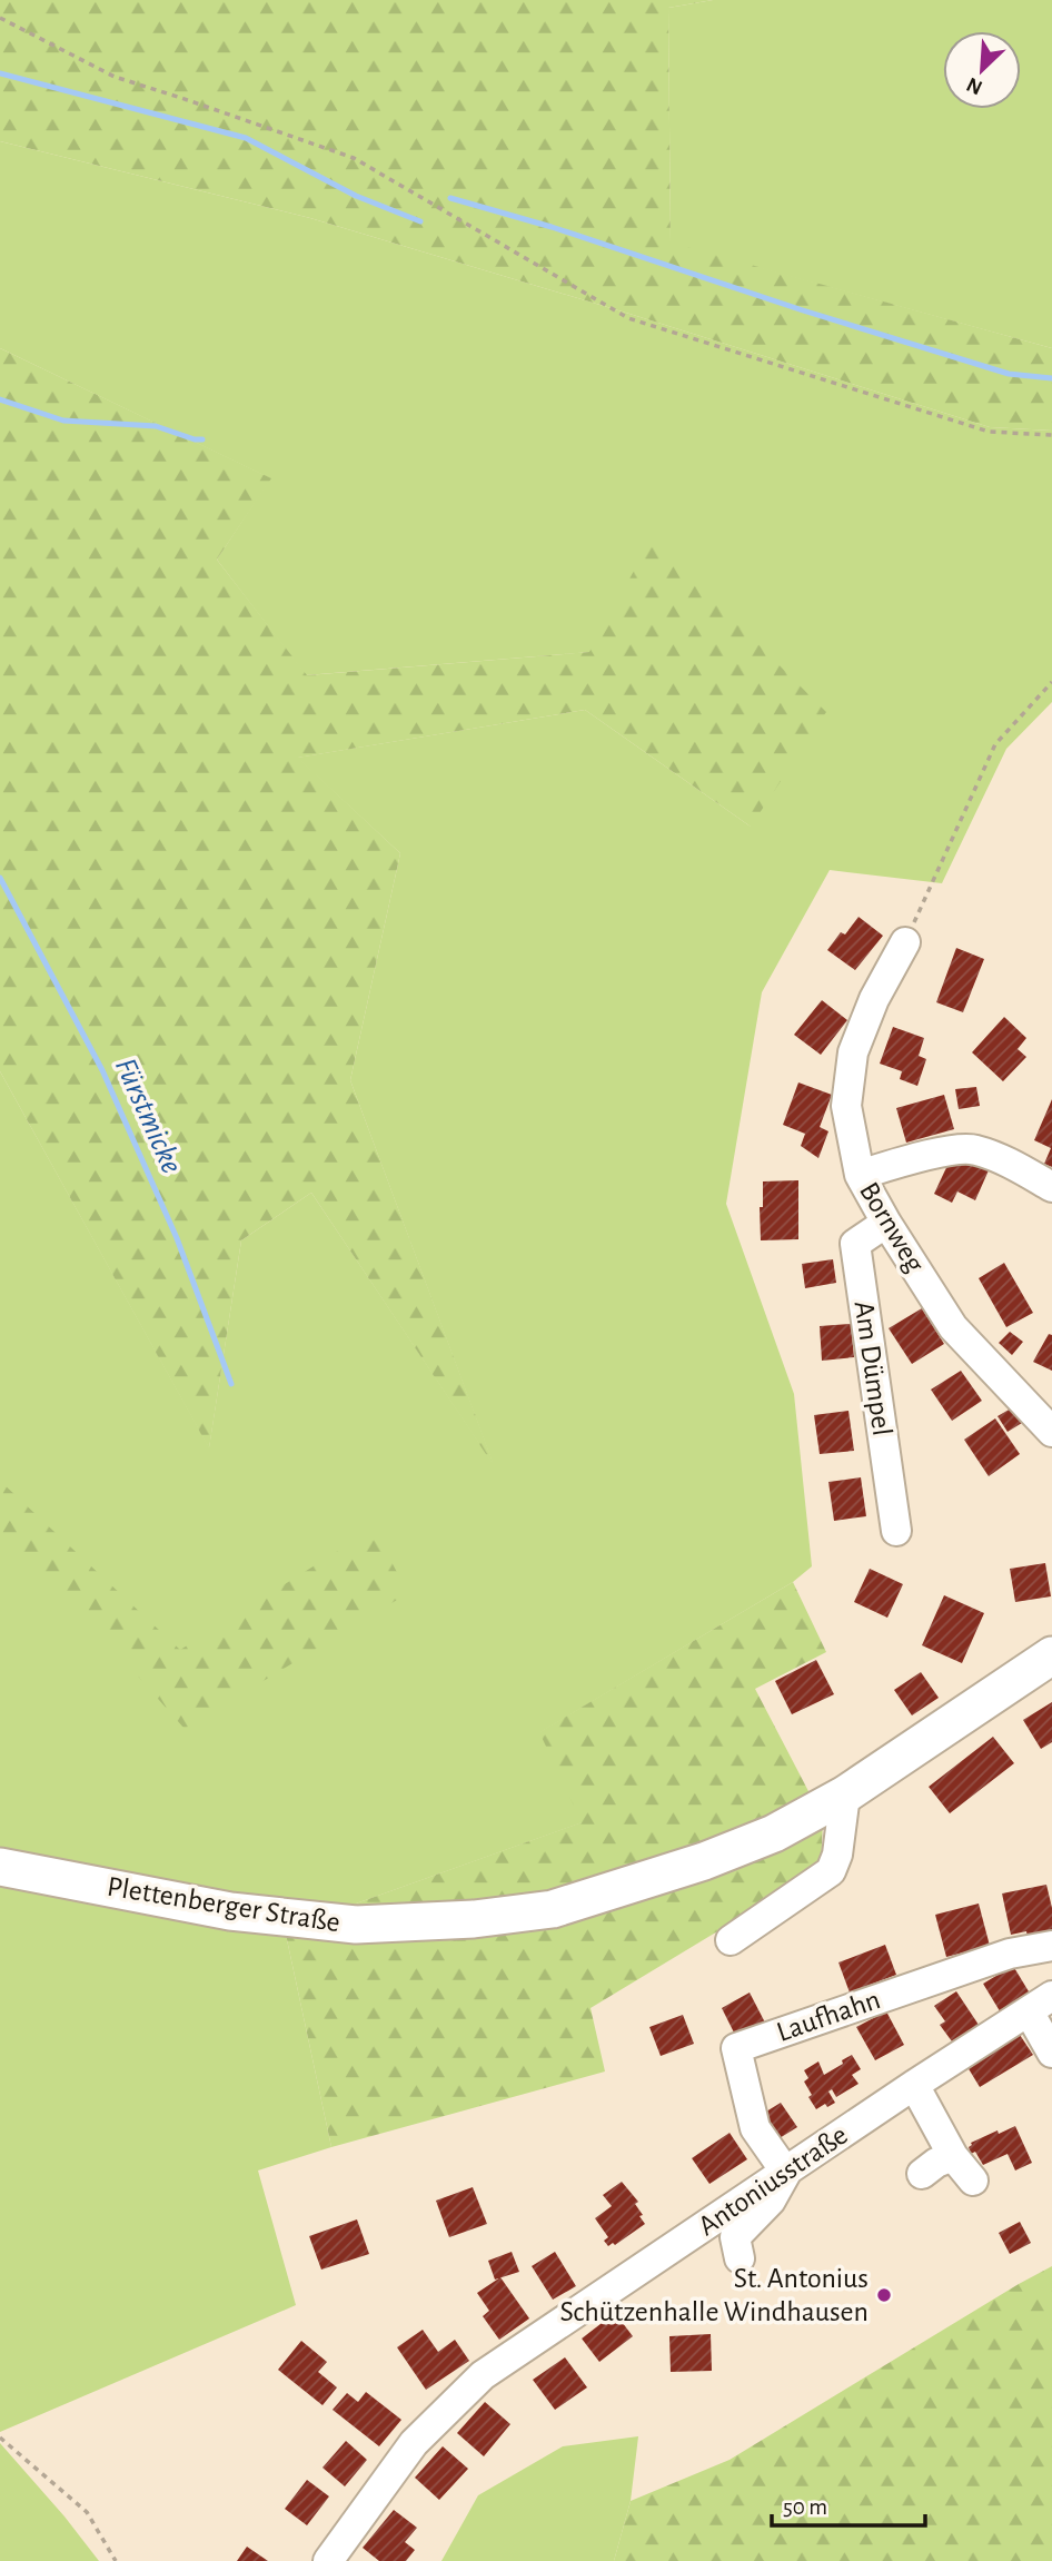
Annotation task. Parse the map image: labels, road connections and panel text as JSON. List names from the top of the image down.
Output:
{
  "streets": {
    "main road": ["Plettenberger Straße"],
    "street": [
      "Bornweg",
      "Am Dümpel",
      "Laufhahn",
      "Antoniusstraße"
    ]
  },
  "crossings": [
    ["Bornweg", "Am Dümpel"],
    ["Laufhahn", "Antoniusstraße"]
  ],
  "water": ["Fürstmicke"],
  "places": ["St. Antonius Schützenhalle Windhausen"],
  "scale_bar": "50 m",
  "north": "bottom left"
}
